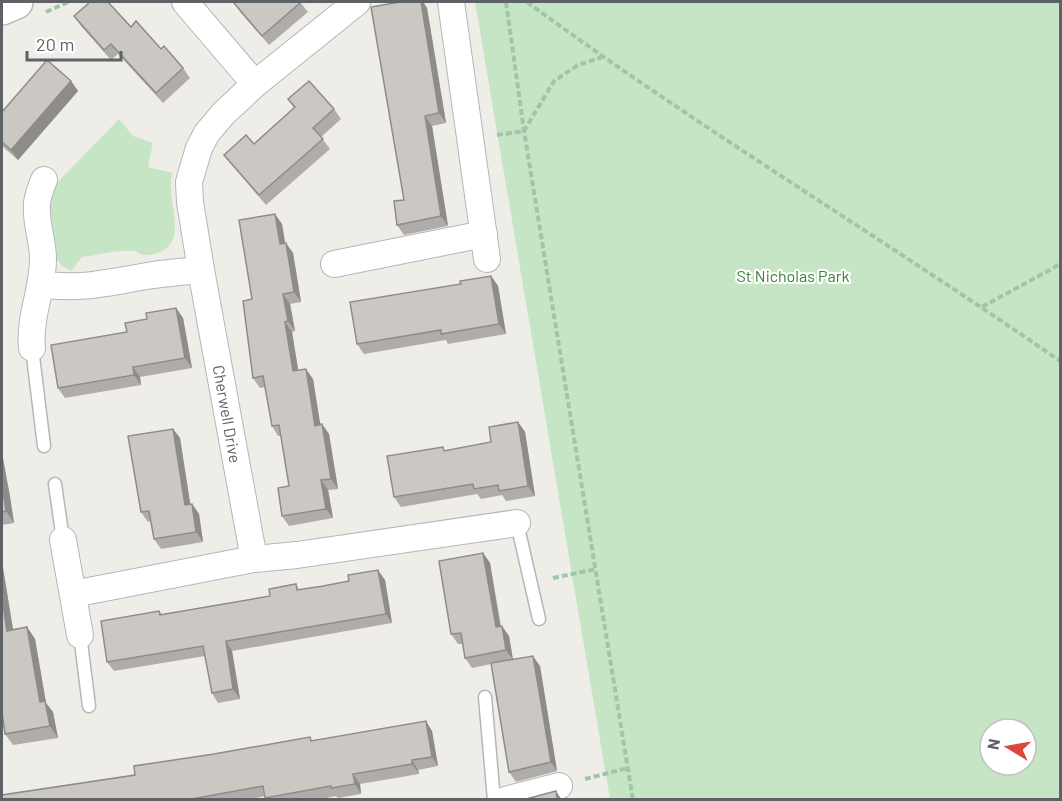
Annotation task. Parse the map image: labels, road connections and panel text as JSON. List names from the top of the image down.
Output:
{
  "streets": {
    "street": ["Cherwell Drive"]
  },
  "parks": ["St Nicholas Park"],
  "scale_bar": "20 m",
  "north": "left"
}
